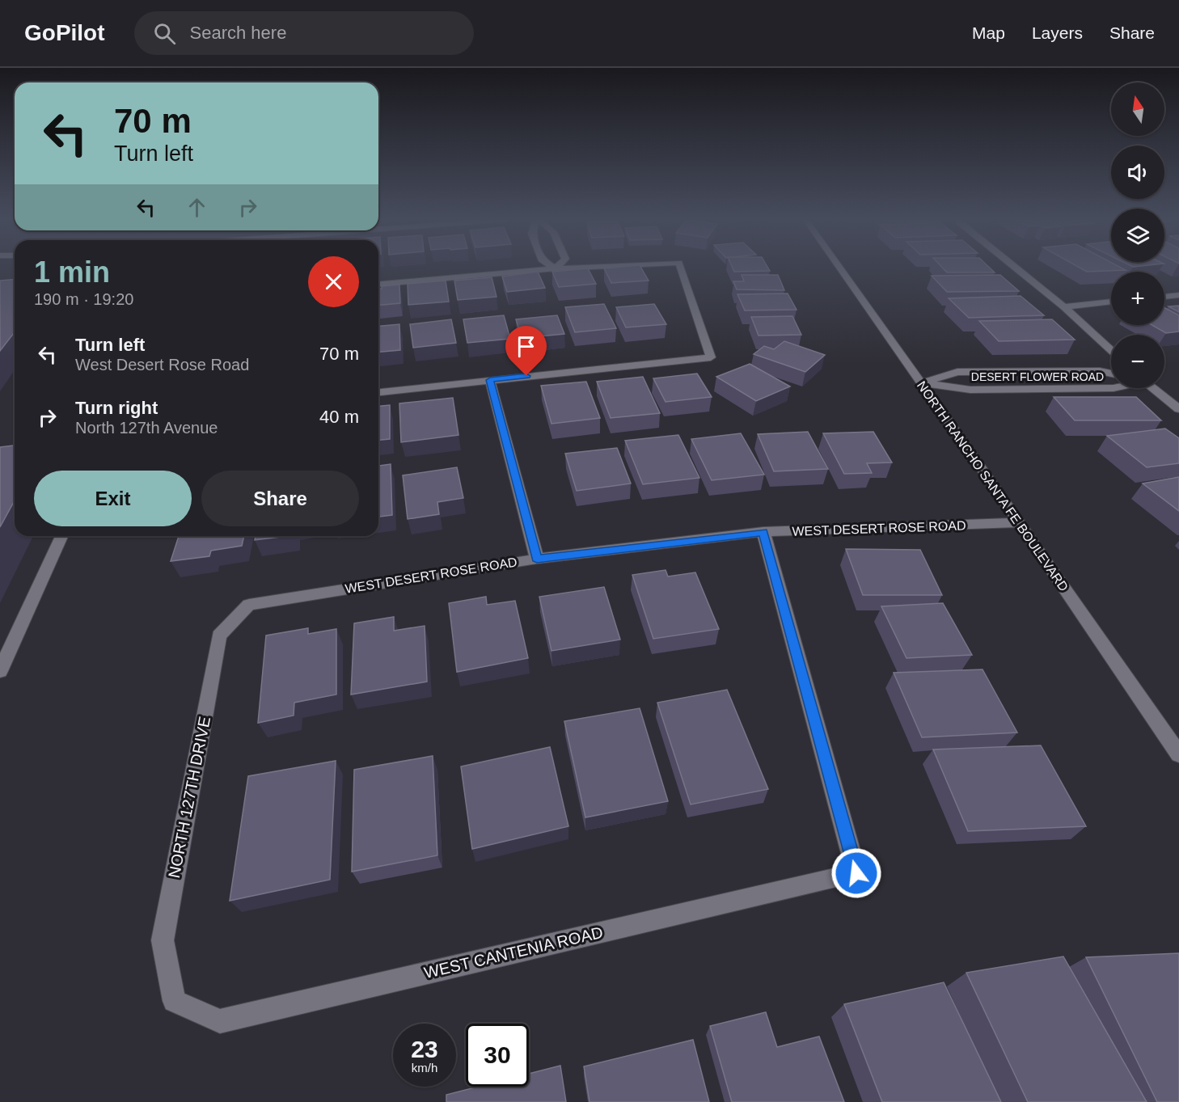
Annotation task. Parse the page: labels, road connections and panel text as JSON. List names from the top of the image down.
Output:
{
  "streets": {
    "street": [
      "DESERT FLOWER ROAD",
      "NORTH RANCHO SANTA FE BOULEVARD",
      "WEST DESERT ROSE ROAD",
      "NORTH 127TH DRIVE",
      "WEST CANTENIA ROAD"
    ]
  },
  "crossings": [
    ["DESERT FLOWER ROAD", "NORTH RANCHO SANTA FE BOULEVARD"],
    ["NORTH RANCHO SANTA FE BOULEVARD", "WEST DESERT ROSE ROAD"],
    ["WEST DESERT ROSE ROAD", "NORTH 127TH DRIVE"],
    ["WEST DESERT ROSE ROAD", "WEST CANTENIA ROAD"],
    ["NORTH 127TH DRIVE", "WEST CANTENIA ROAD"]
  ],
  "north": "top",
  "page": {
    "header": "GoPilot",
    "search": "Search here",
    "nav": ["Map", "Layers", "Share"],
    "map_buttons": ["+", "−"],
    "turn": ["70 m", "Turn left"],
    "heading": ["1 min", "190 m · 19:20"],
    "list": [
      {
        "name": "Turn left",
        "note": "West Desert Rose Road",
        "value": "70 m"
      },
      {
        "name": "Turn right",
        "note": "North 127th Avenue",
        "value": "40 m"
      }
    ],
    "buttons": ["Exit", "Share"],
    "speed": "23 km/h",
    "limit": "30"
  }
}
